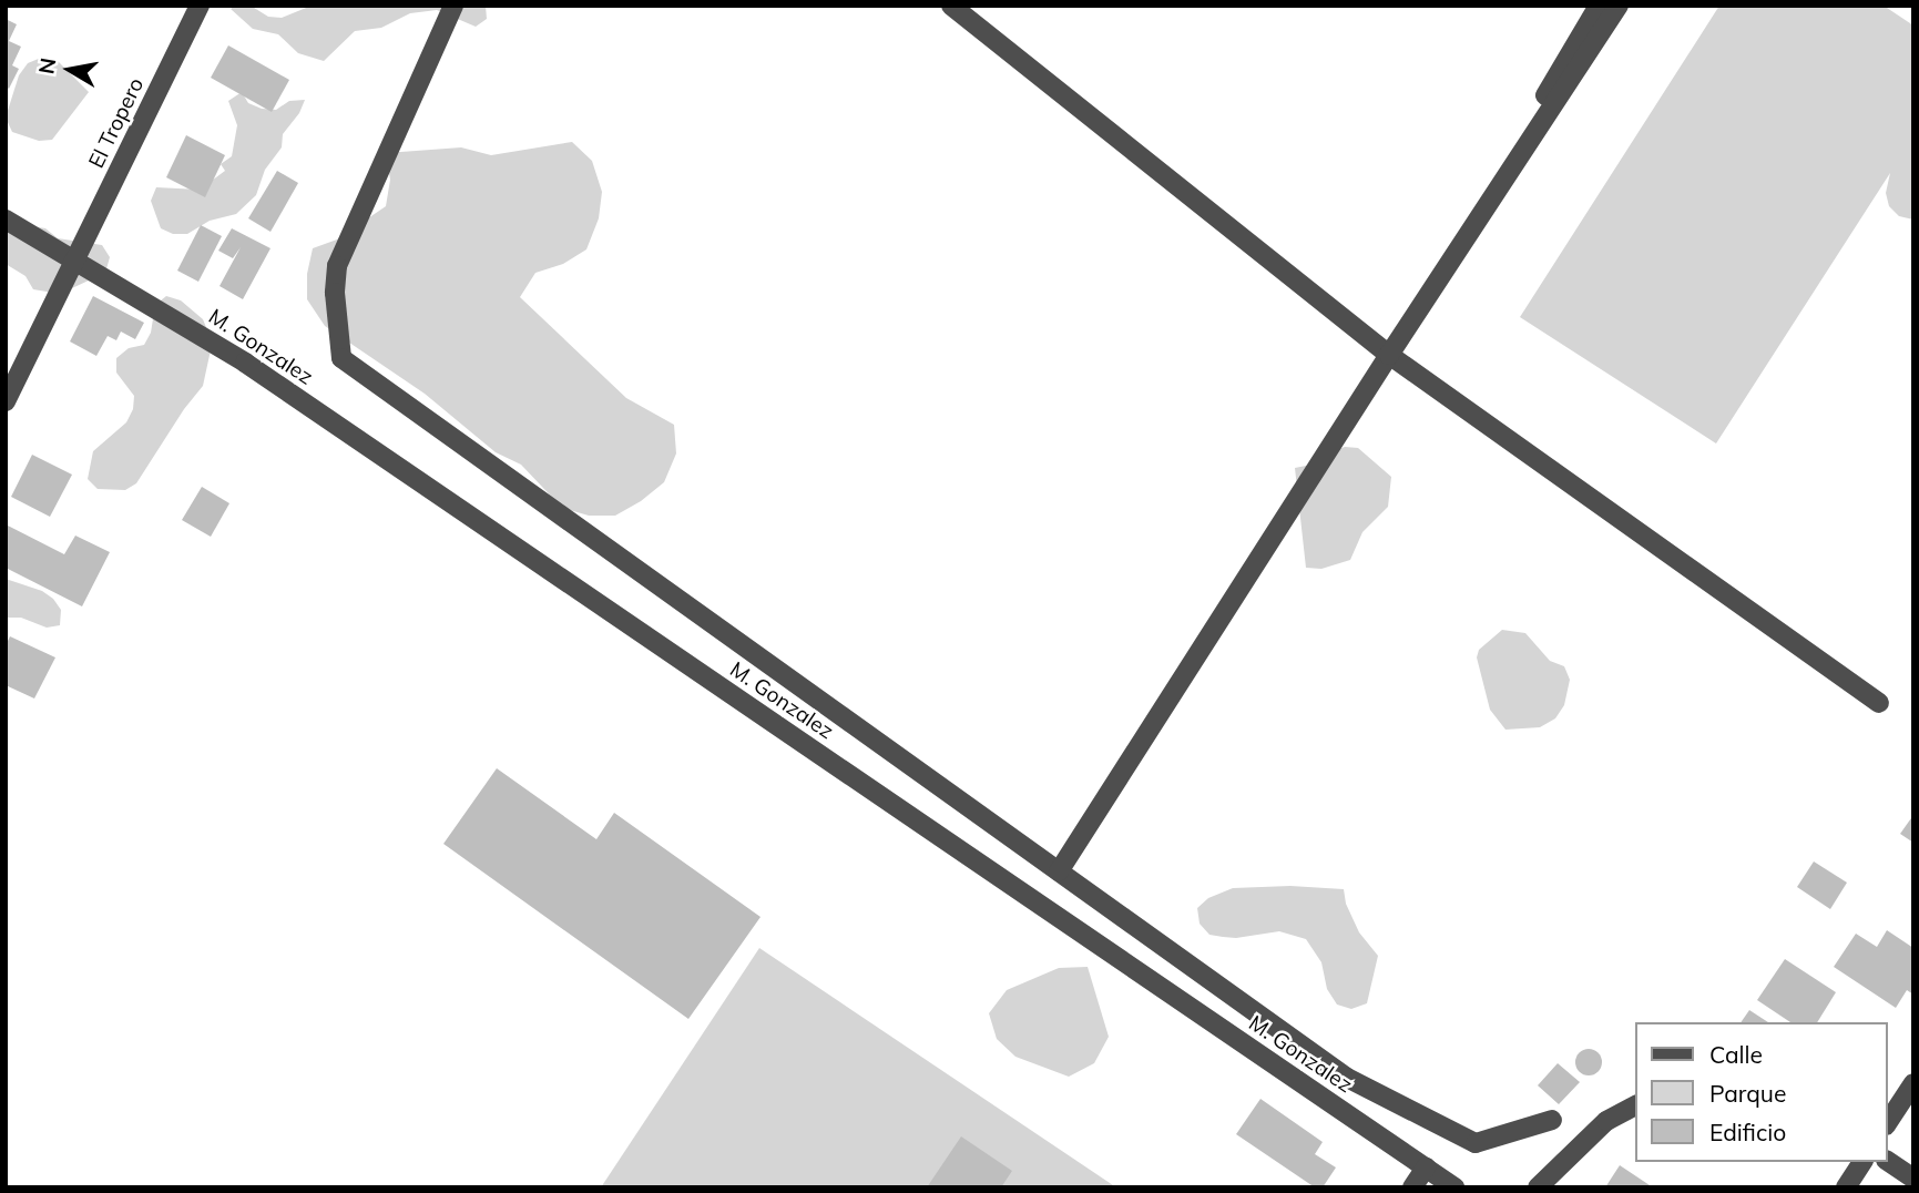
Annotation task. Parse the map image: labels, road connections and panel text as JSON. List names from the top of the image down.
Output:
{
  "streets": {
    "street": ["El Tropero", "M. Gonzalez"]
  },
  "crossings": [
    ["El Tropero", "M. Gonzalez"]
  ],
  "legend": ["Calle", "Parque", "Edificio"],
  "north": "left"
}
